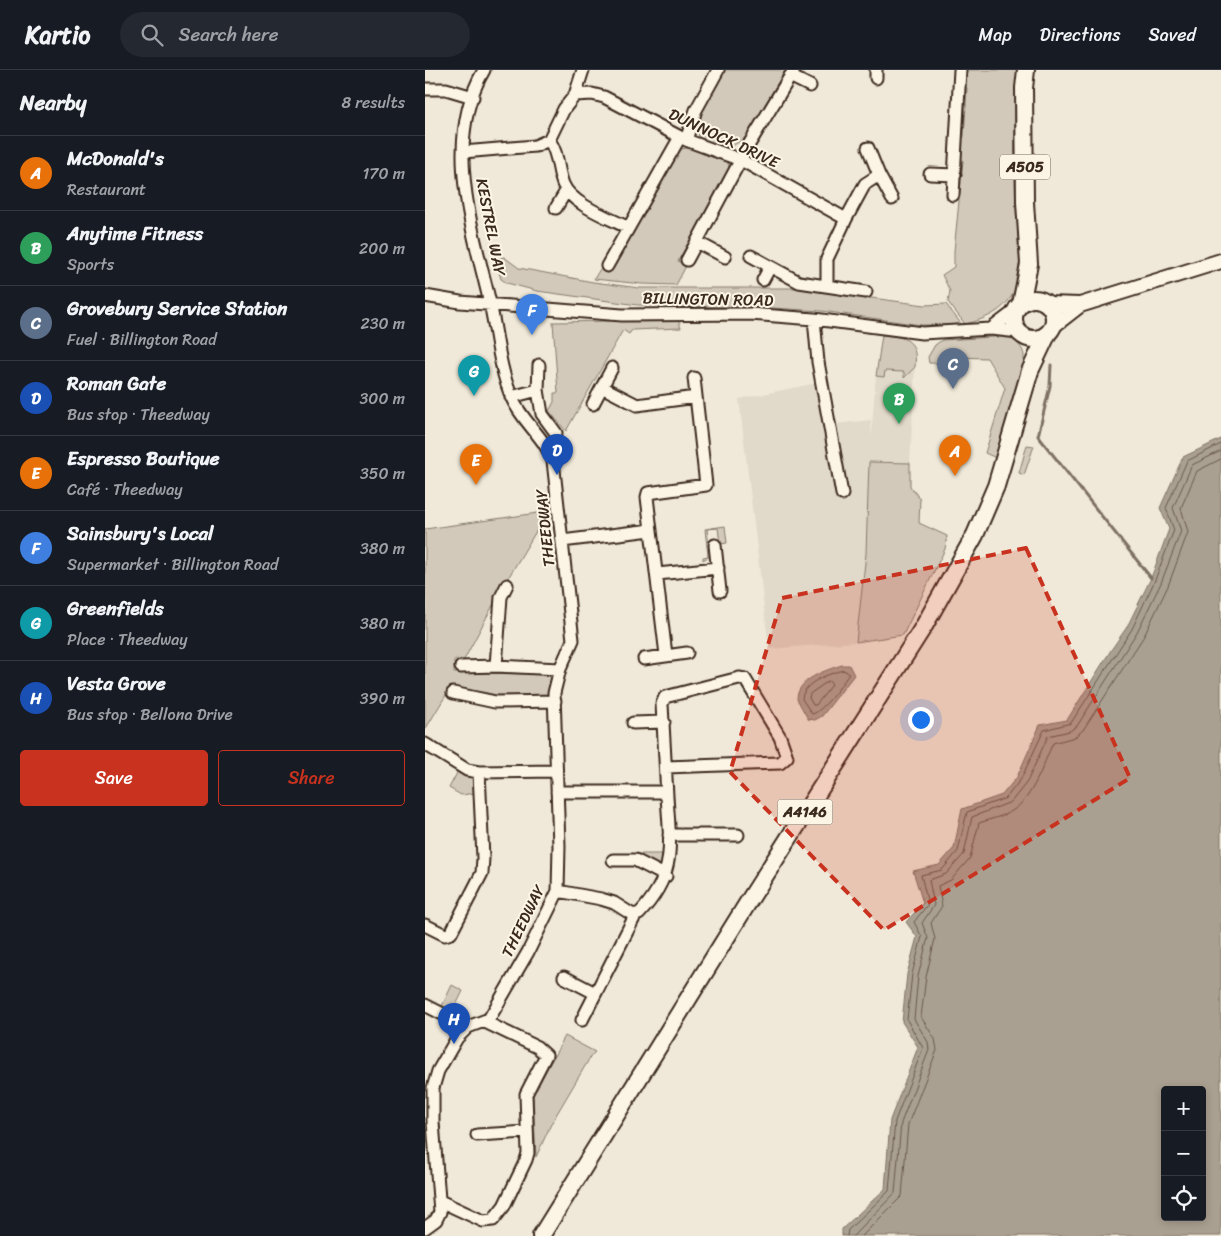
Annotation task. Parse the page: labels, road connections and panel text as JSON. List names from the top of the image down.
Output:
{
  "streets": {
    "highway": ["A505", "A4146"],
    "street": [
      "DUNNOCK DRIVE",
      "KESTREL WAY",
      "BILLINGTON ROAD",
      "THEEDWAY"
    ]
  },
  "crossings": [
    ["A505", "BILLINGTON ROAD"],
    ["A505", "A4146"],
    ["KESTREL WAY", "BILLINGTON ROAD"],
    ["KESTREL WAY", "THEEDWAY"],
    ["BILLINGTON ROAD", "THEEDWAY"],
    ["BILLINGTON ROAD", "A4146"]
  ],
  "page": {
    "header": "Kartio",
    "search": "Search here",
    "nav": ["Map", "Directions", "Saved"],
    "heading": ["Nearby", "8 results"],
    "list": [
      {
        "mark": "A",
        "name": "McDonald's",
        "note": "Restaurant",
        "value": "170 m"
      },
      {
        "mark": "B",
        "name": "Anytime Fitness",
        "note": "Sports",
        "value": "200 m"
      },
      {
        "mark": "C",
        "name": "Grovebury Service Station",
        "note": "Fuel · Billington Road",
        "value": "230 m"
      },
      {
        "mark": "D",
        "name": "Roman Gate",
        "note": "Bus stop · Theedway",
        "value": "300 m"
      },
      {
        "mark": "E",
        "name": "Espresso Boutique",
        "note": "Café · Theedway",
        "value": "350 m"
      },
      {
        "mark": "F",
        "name": "Sainsbury's Local",
        "note": "Supermarket · Billington Road",
        "value": "380 m"
      },
      {
        "mark": "G",
        "name": "Greenfields",
        "note": "Place · Theedway",
        "value": "380 m"
      },
      {
        "mark": "H",
        "name": "Vesta Grove",
        "note": "Bus stop · Bellona Drive",
        "value": "390 m"
      }
    ],
    "pins": [
      "F",
      "C",
      "G",
      "B",
      "D",
      "A",
      "E",
      "H"
    ],
    "buttons": ["Save", "Share"],
    "map_buttons": ["+", "−"]
  }
}
